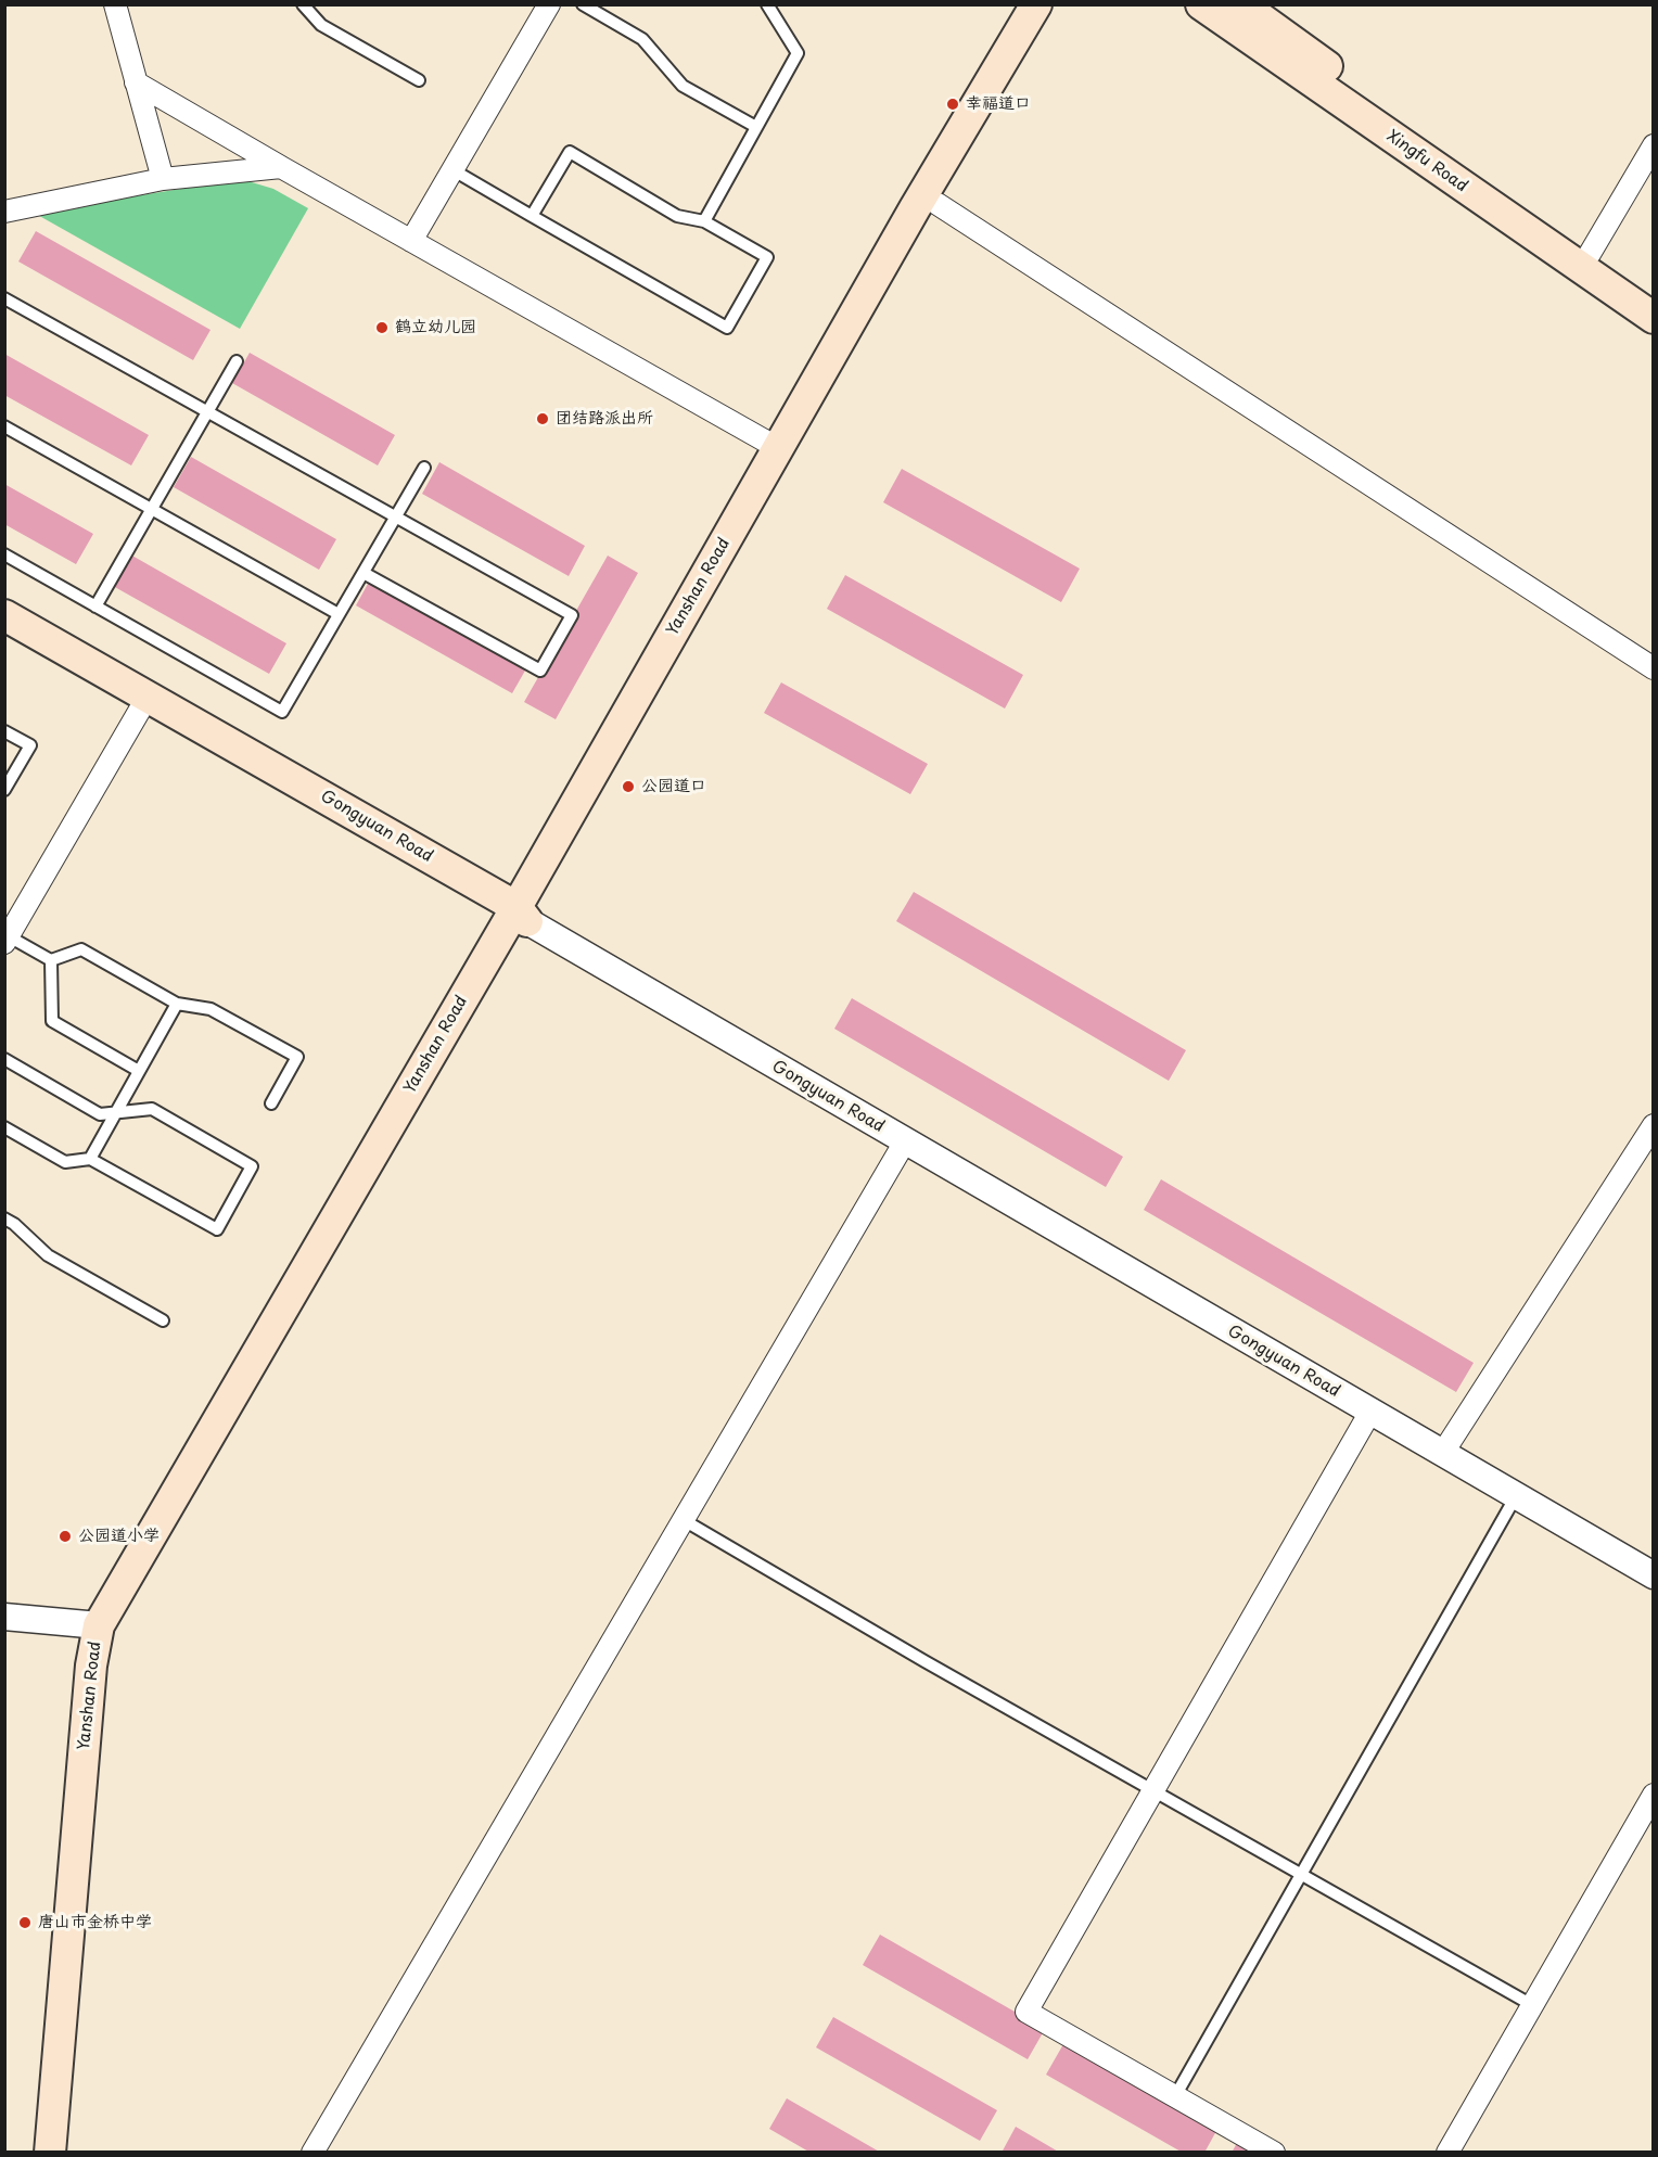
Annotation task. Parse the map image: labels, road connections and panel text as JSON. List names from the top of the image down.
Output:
{
  "streets": {
    "main road": ["Xingfu Road", "Yanshan Road", "Gongyuan Road"]
  },
  "crossings": [
    ["Yanshan Road", "Gongyuan Road"]
  ],
  "places": [
    "幸福道口",
    "鹤立幼儿园",
    "团结路派出所",
    "公园道口",
    "公园道小学",
    "唐山市金桥中学"
  ]
}
